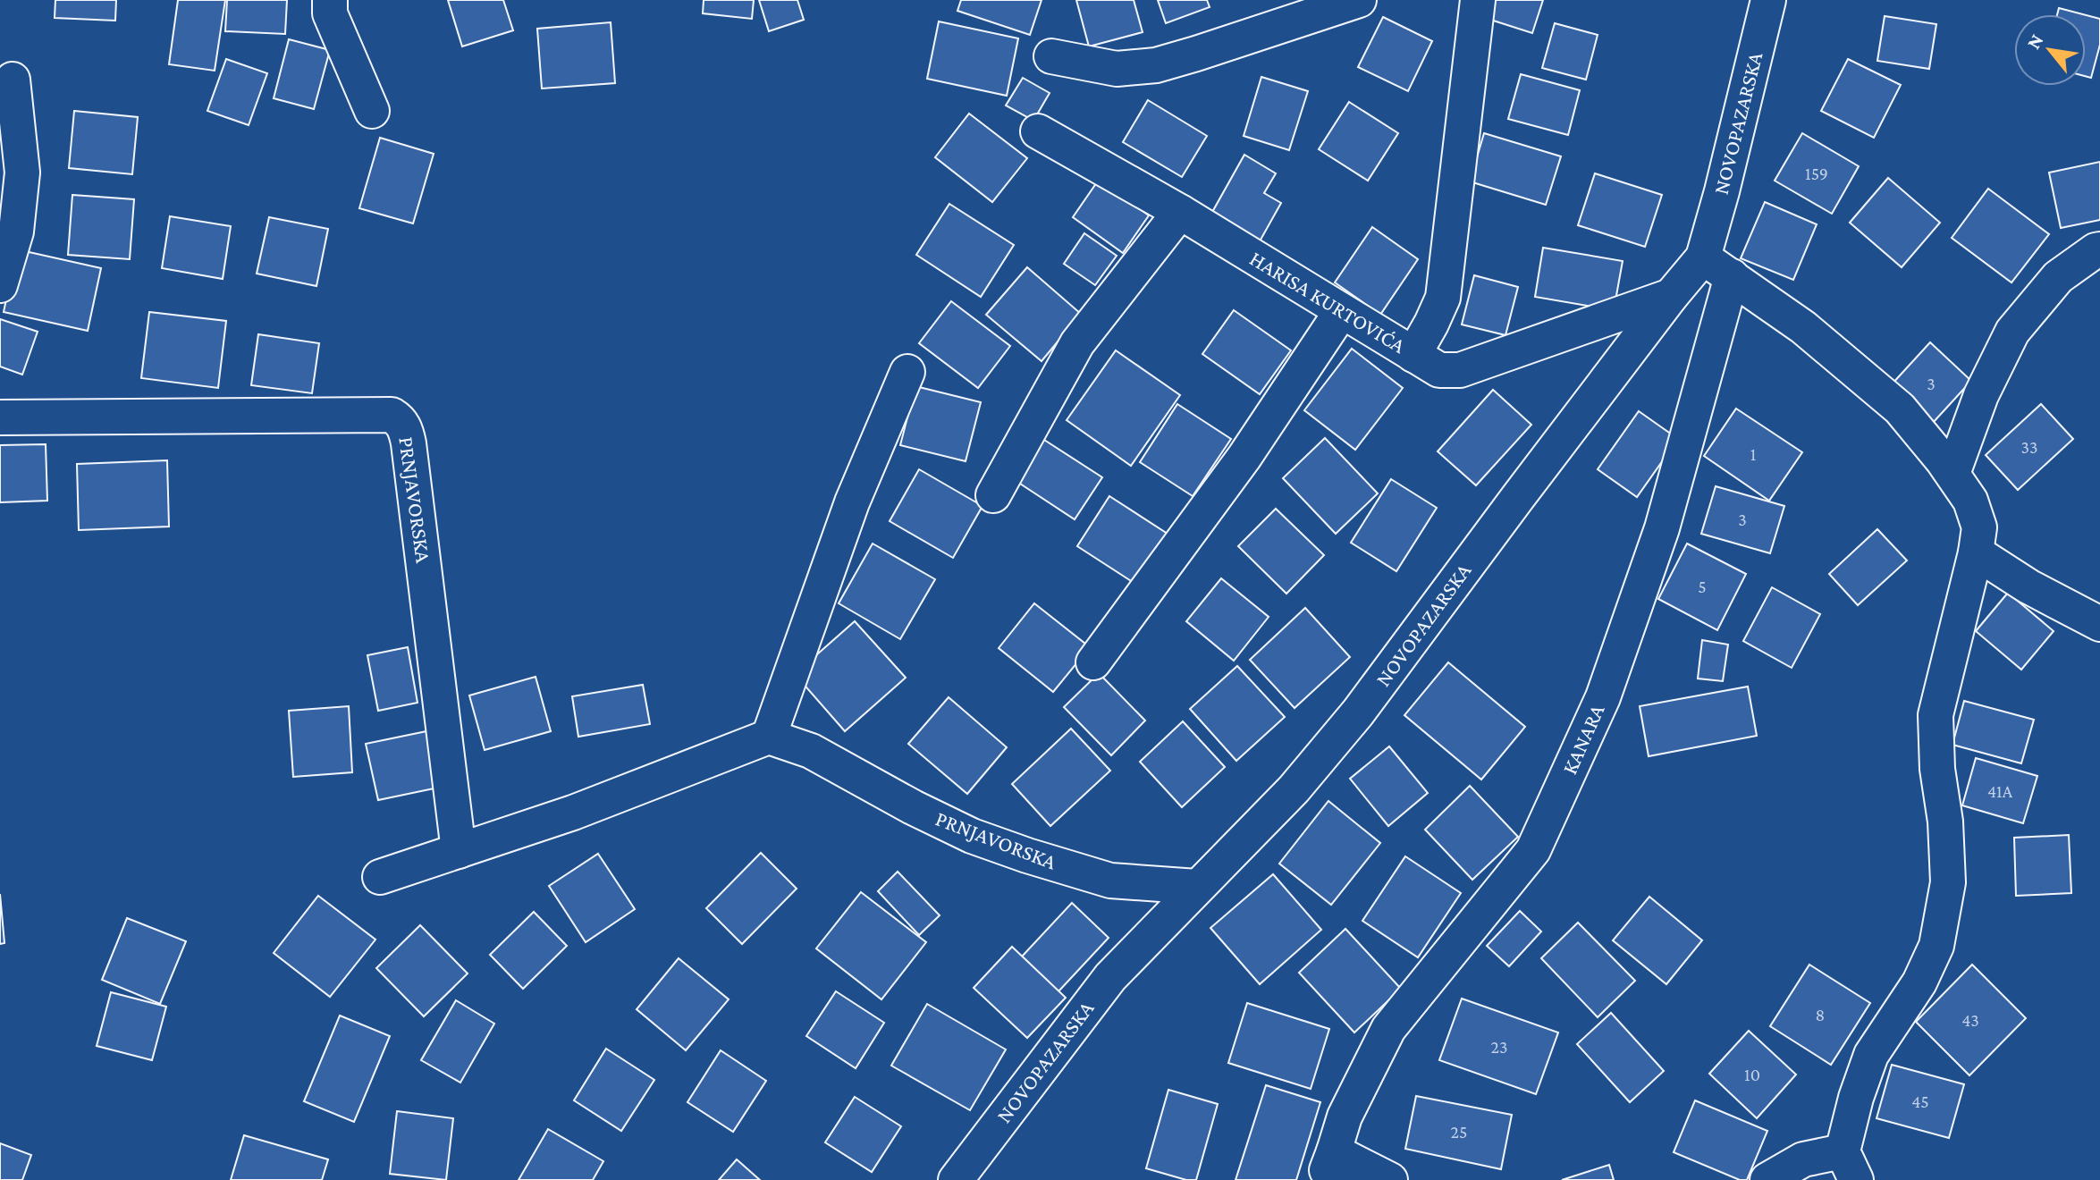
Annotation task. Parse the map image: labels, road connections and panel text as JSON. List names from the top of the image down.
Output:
{
  "streets": {
    "street": [
      "NOVOPAZARSKA",
      "HARISA KURTOVIĆA",
      "PRNJAVORSKA",
      "KANARA"
    ]
  },
  "crossings": [
    ["NOVOPAZARSKA", "PRNJAVORSKA"]
  ],
  "house_numbers": [
    "159",
    "3",
    "33",
    "1",
    "3",
    "5",
    "41A",
    "8",
    "43",
    "23",
    "10",
    "45",
    "25"
  ],
  "north": "top left"
}
